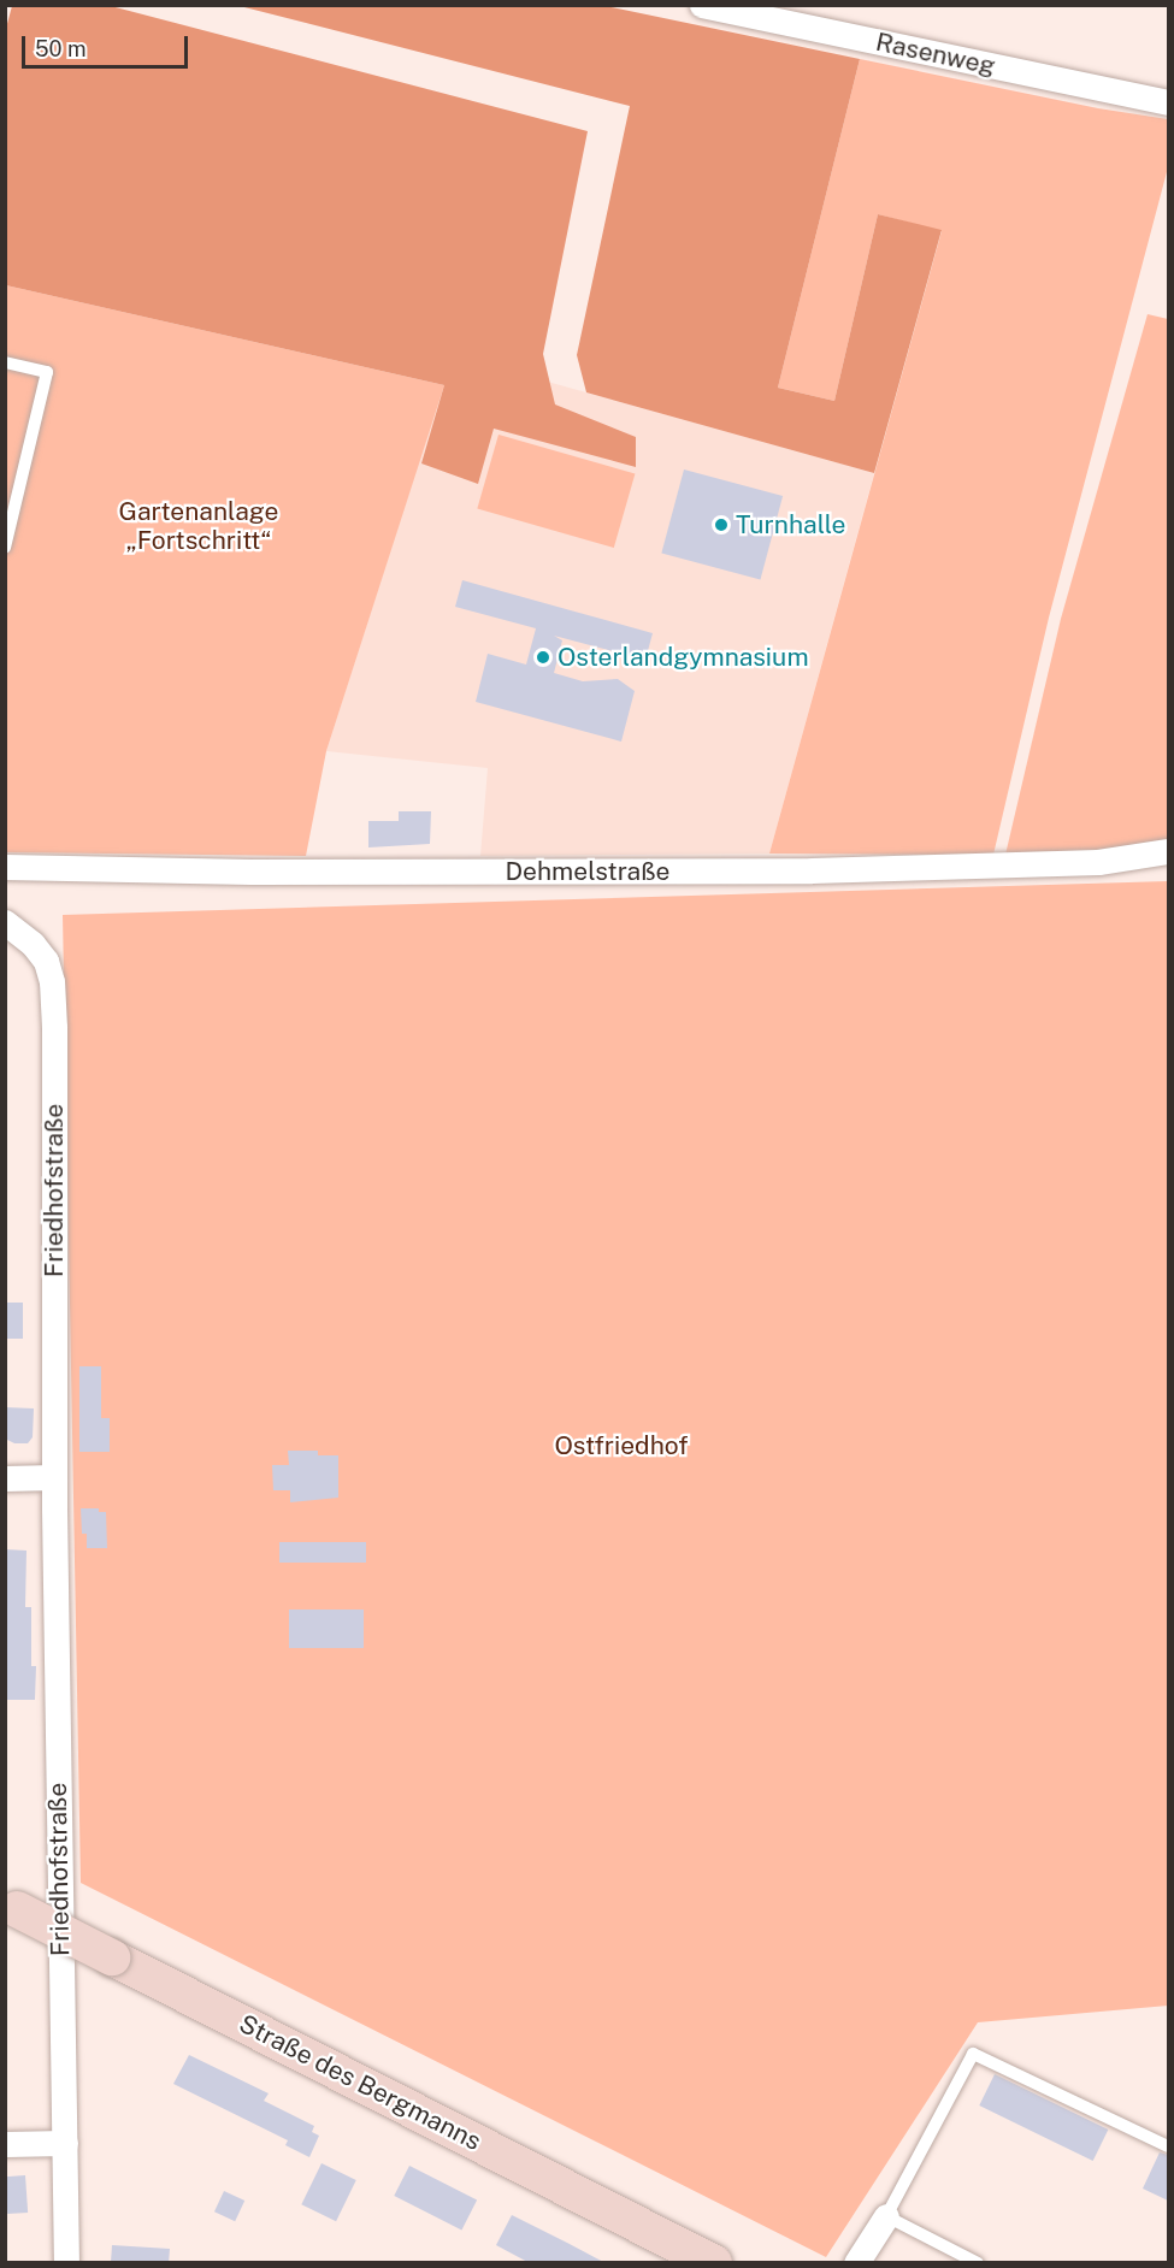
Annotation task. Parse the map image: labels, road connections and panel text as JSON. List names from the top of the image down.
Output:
{
  "streets": {
    "main road": ["Straße des Bergmanns"],
    "street": ["Rasenweg", "Dehmelstraße", "Friedhofstraße"]
  },
  "parks": ["Gartenanlage „Fortschritt“", "Ostfriedhof"],
  "places": ["Turnhalle", "Osterlandgymnasium"],
  "scale_bar": "50 m"
}
